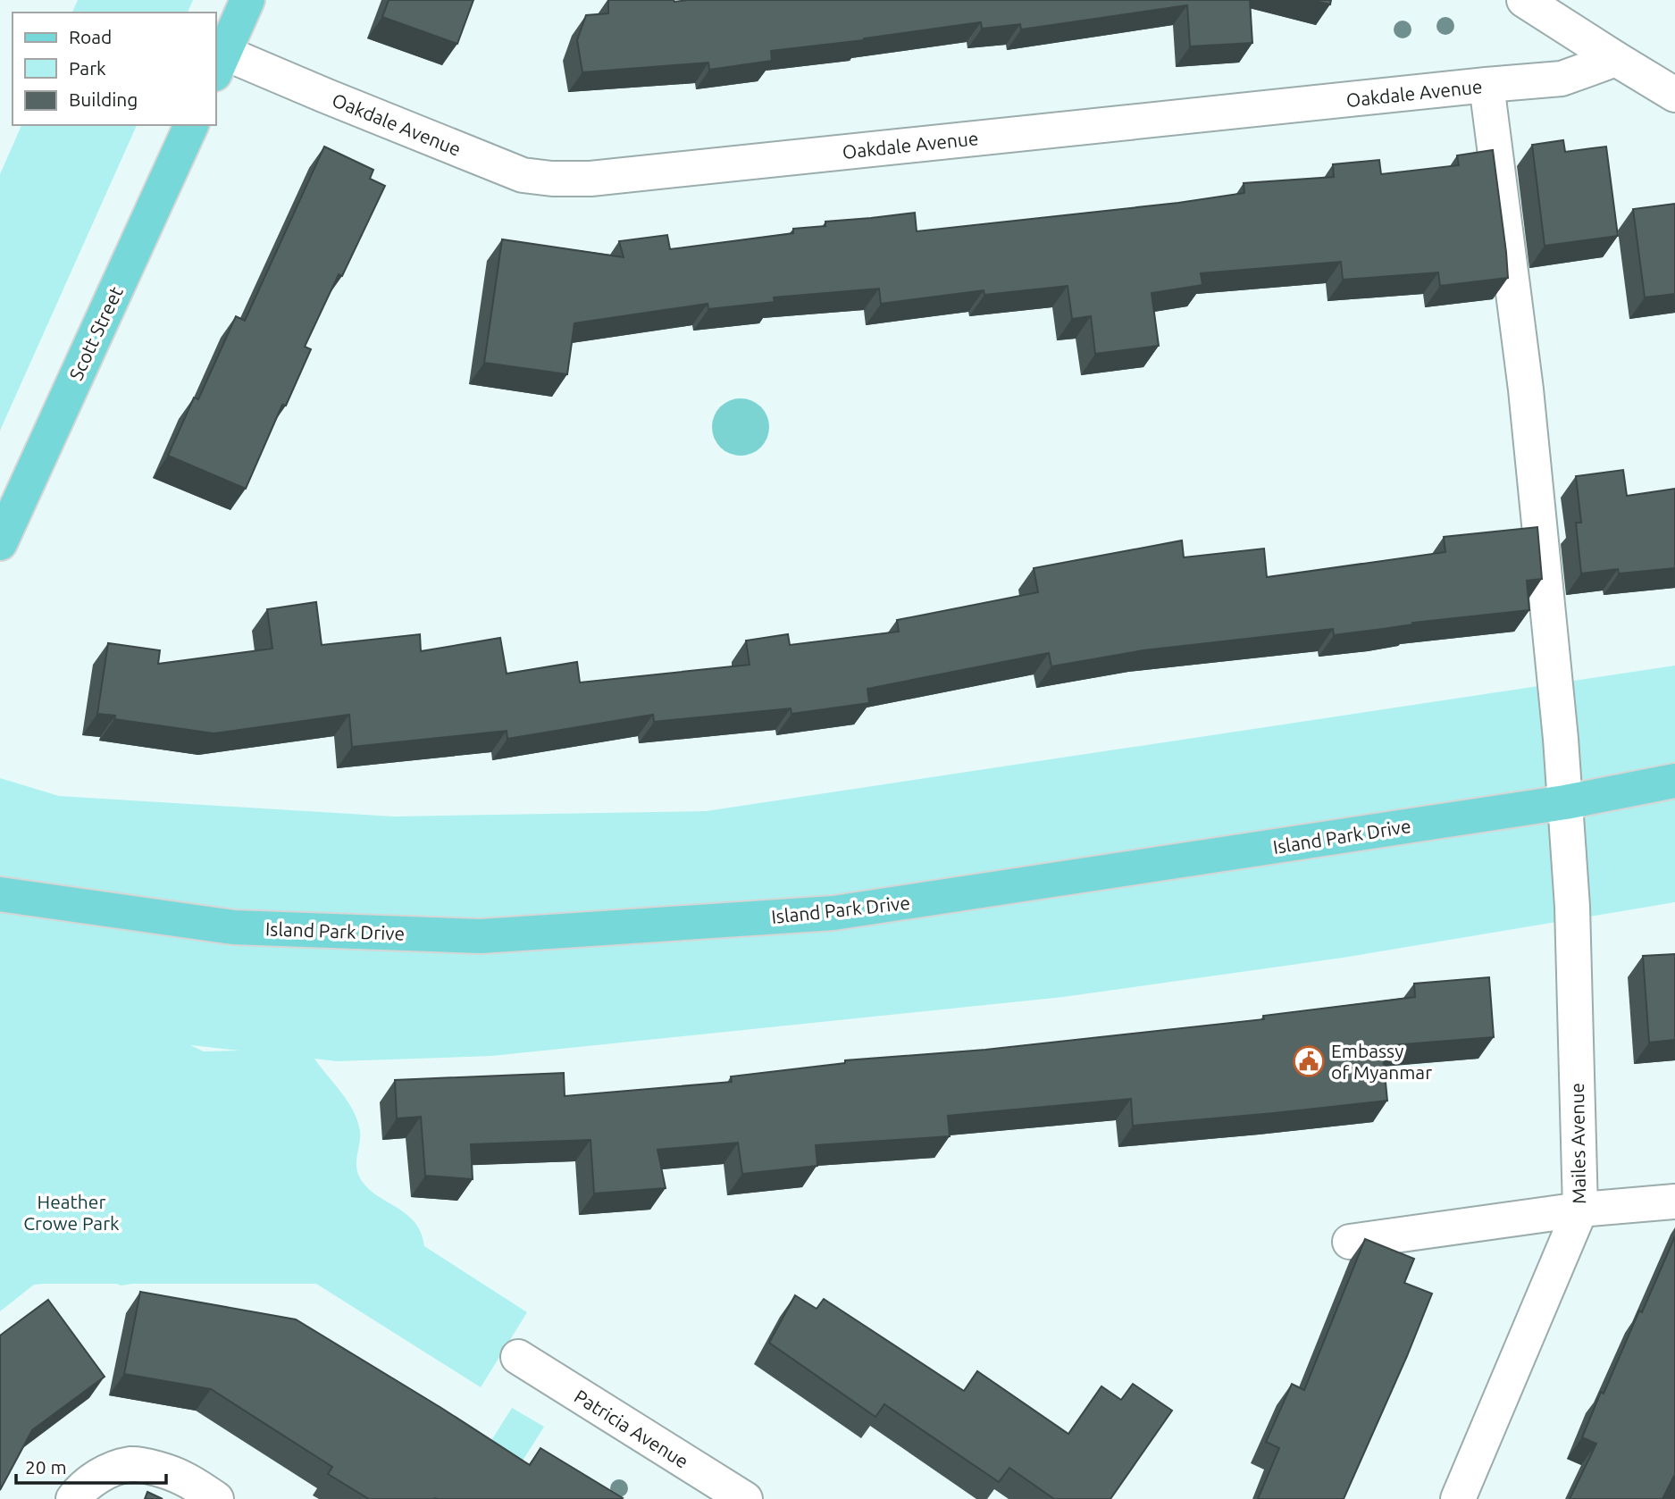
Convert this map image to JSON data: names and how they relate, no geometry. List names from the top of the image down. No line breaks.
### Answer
{"streets":{"main road":["Scott Street","Island Park Drive"],"street":["Oakdale Avenue","Mailes Avenue","Patricia Avenue"]},"crossings":[["Oakdale Avenue","Mailes Avenue"],["Island Park Drive","Mailes Avenue"]],"parks":["Heather Crowe Park"],"places":{"public building":["Embassy of Myanmar"]},"legend":["Road","Park","Building"],"scale_bar":"20 m"}
